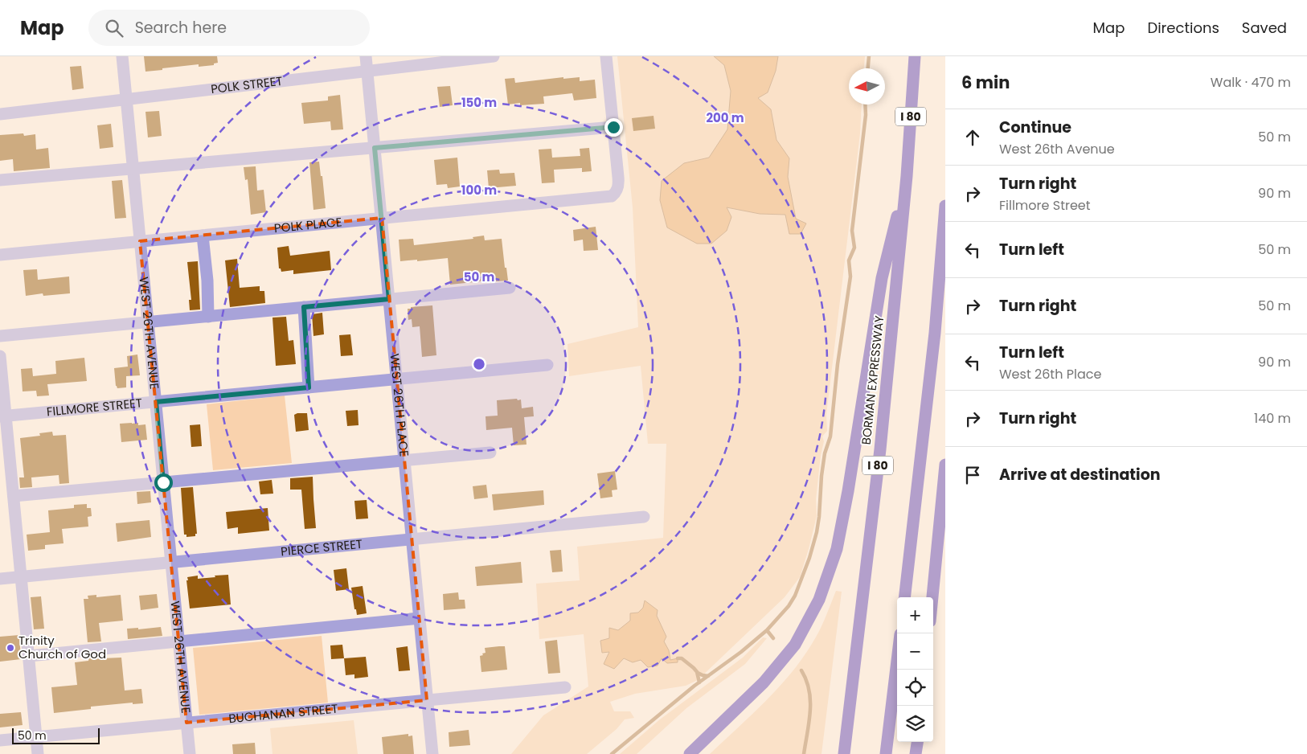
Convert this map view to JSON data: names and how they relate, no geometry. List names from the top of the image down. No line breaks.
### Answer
{"streets":{"highway":["I 80","BORMAN EXPRESSWAY"],"street":["POLK STREET","POLK PLACE","WEST 26TH AVENUE","WEST 26TH PLACE","FILLMORE STREET","PIERCE STREET","BUCHANAN STREET"]},"crossings":[["POLK STREET","WEST 26TH AVENUE"],["POLK STREET","WEST 26TH PLACE"],["POLK PLACE","WEST 26TH AVENUE"],["POLK PLACE","WEST 26TH PLACE"],["WEST 26TH AVENUE","FILLMORE STREET"],["WEST 26TH AVENUE","PIERCE STREET"],["WEST 26TH AVENUE","BUCHANAN STREET"],["WEST 26TH PLACE","FILLMORE STREET"],["WEST 26TH PLACE","PIERCE STREET"],["WEST 26TH PLACE","BUCHANAN STREET"]],"places":["Trinity Church of God"],"scale_bar":"50 m","north":"left","page":{"header":"Map","search":"Search here","nav":["Map","Directions","Saved"],"heading":["6 min","Walk · 470 m"],"list":[["Continue","West 26th Avenue","50 m"],["Turn right","Fillmore Street","90 m"],["Turn left","50 m"],["Turn right","50 m"],["Turn left","West 26th Place","90 m"],["Turn right","140 m"],"Arrive at destination"],"map_buttons":["+","−"],"scale":"50 m"},"rings":["150 m","200 m","100 m","50 m"]}
